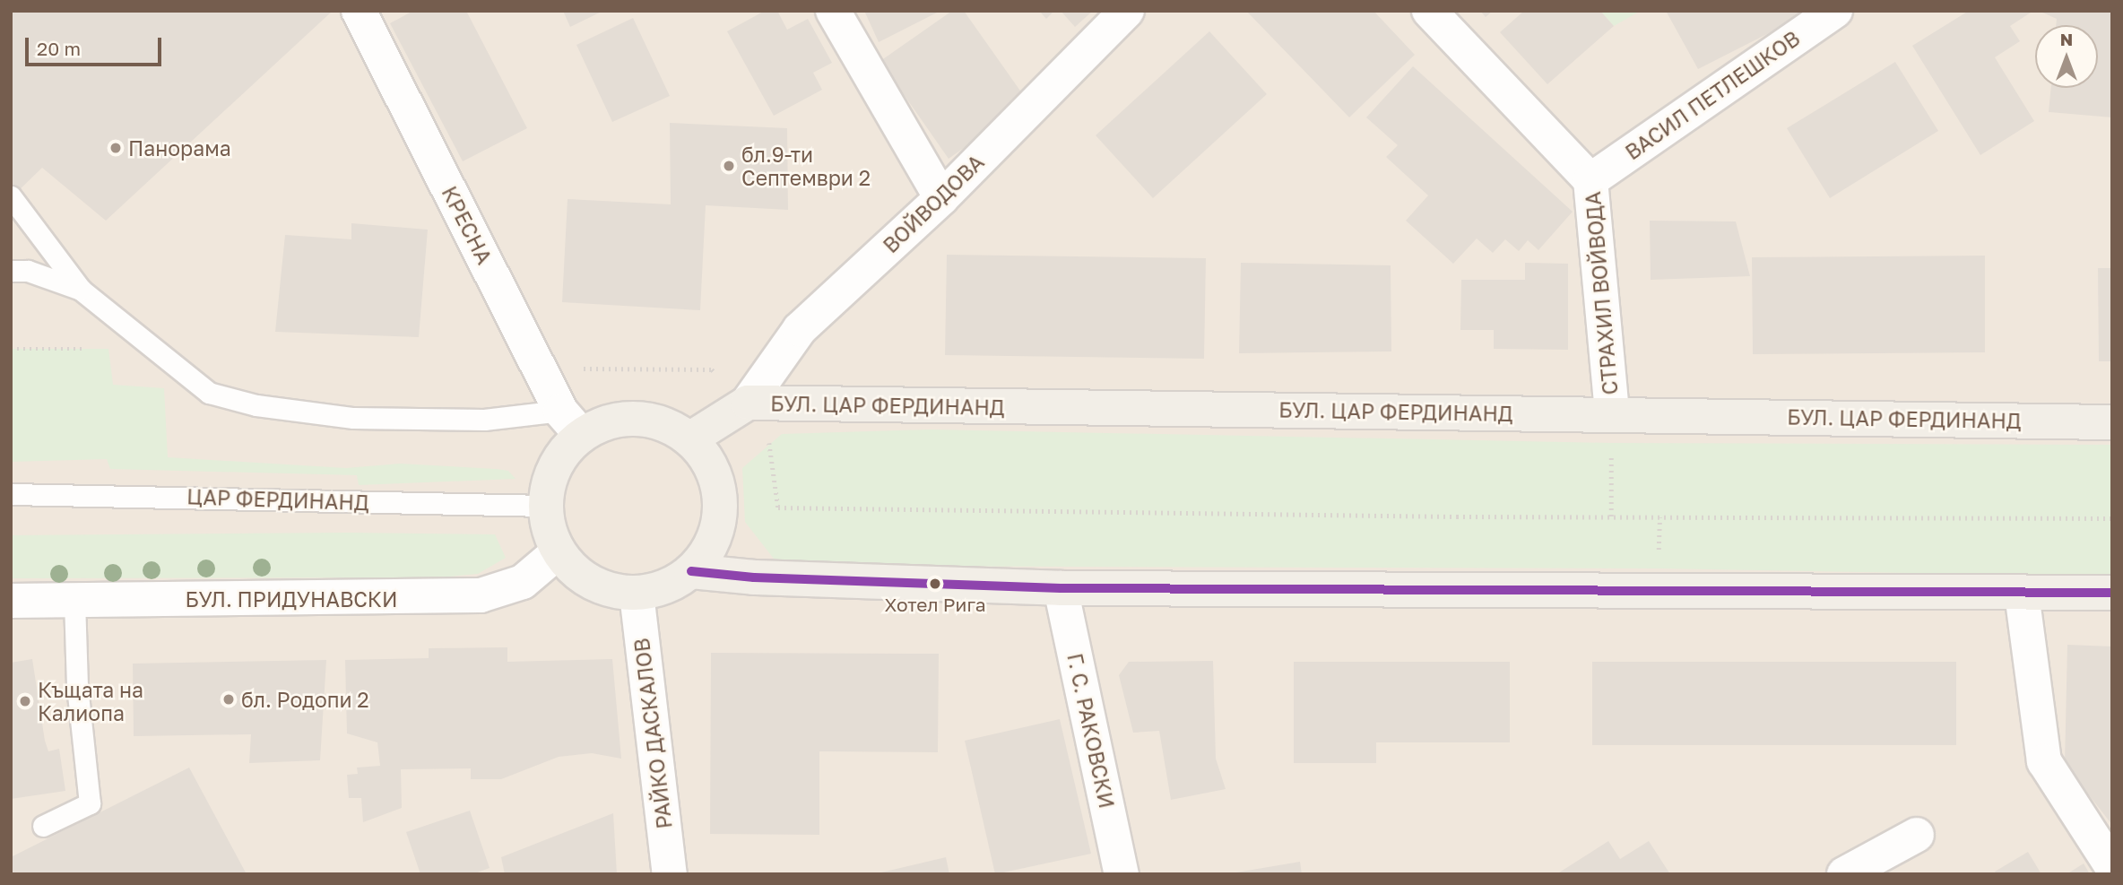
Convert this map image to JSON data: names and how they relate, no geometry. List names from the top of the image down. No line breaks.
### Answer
{"streets":{"main road":["БУЛ. ЦАР ФЕРДИНАНД"],"street":["ВАСИЛ ПЕТЛЕШКОВ","ВОЙВОДОВА","КРЕСНА","СТРАХИЛ ВОЙВОДА","БУЛ. ПРИДУНАВСКИ","Г. С. РАКОВСКИ","РАЙКО ДАСКАЛОВ"],"lane":["ЦАР ФЕРДИНАНД"]},"crossings":[["ВАСИЛ ПЕТЛЕШКОВ","СТРАХИЛ ВОЙВОДА"],["ВОЙВОДОВА","БУЛ. ЦАР ФЕРДИНАНД"],["КРЕСНА","БУЛ. ЦАР ФЕРДИНАНД"],["КРЕСНА","ЦАР ФЕРДИНАНД"],["КРЕСНА","БУЛ. ПРИДУНАВСКИ"],["КРЕСНА","РАЙКО ДАСКАЛОВ"],["СТРАХИЛ ВОЙВОДА","БУЛ. ЦАР ФЕРДИНАНД"],["БУЛ. ЦАР ФЕРДИНАНД","ЦАР ФЕРДИНАНД"],["БУЛ. ЦАР ФЕРДИНАНД","БУЛ. ПРИДУНАВСКИ"],["БУЛ. ЦАР ФЕРДИНАНД","РАЙКО ДАСКАЛОВ"],["ЦАР ФЕРДИНАНД","БУЛ. ПРИДУНАВСКИ"],["ЦАР ФЕРДИНАНД","РАЙКО ДАСКАЛОВ"],["БУЛ. ПРИДУНАВСКИ","РАЙКО ДАСКАЛОВ"]],"places":["Панорама","бл.9-ти Септември 2","Хотел Рига","бл. Родопи 2","Къщата на Калиопа"],"scale_bar":"20 m","north":"top"}
